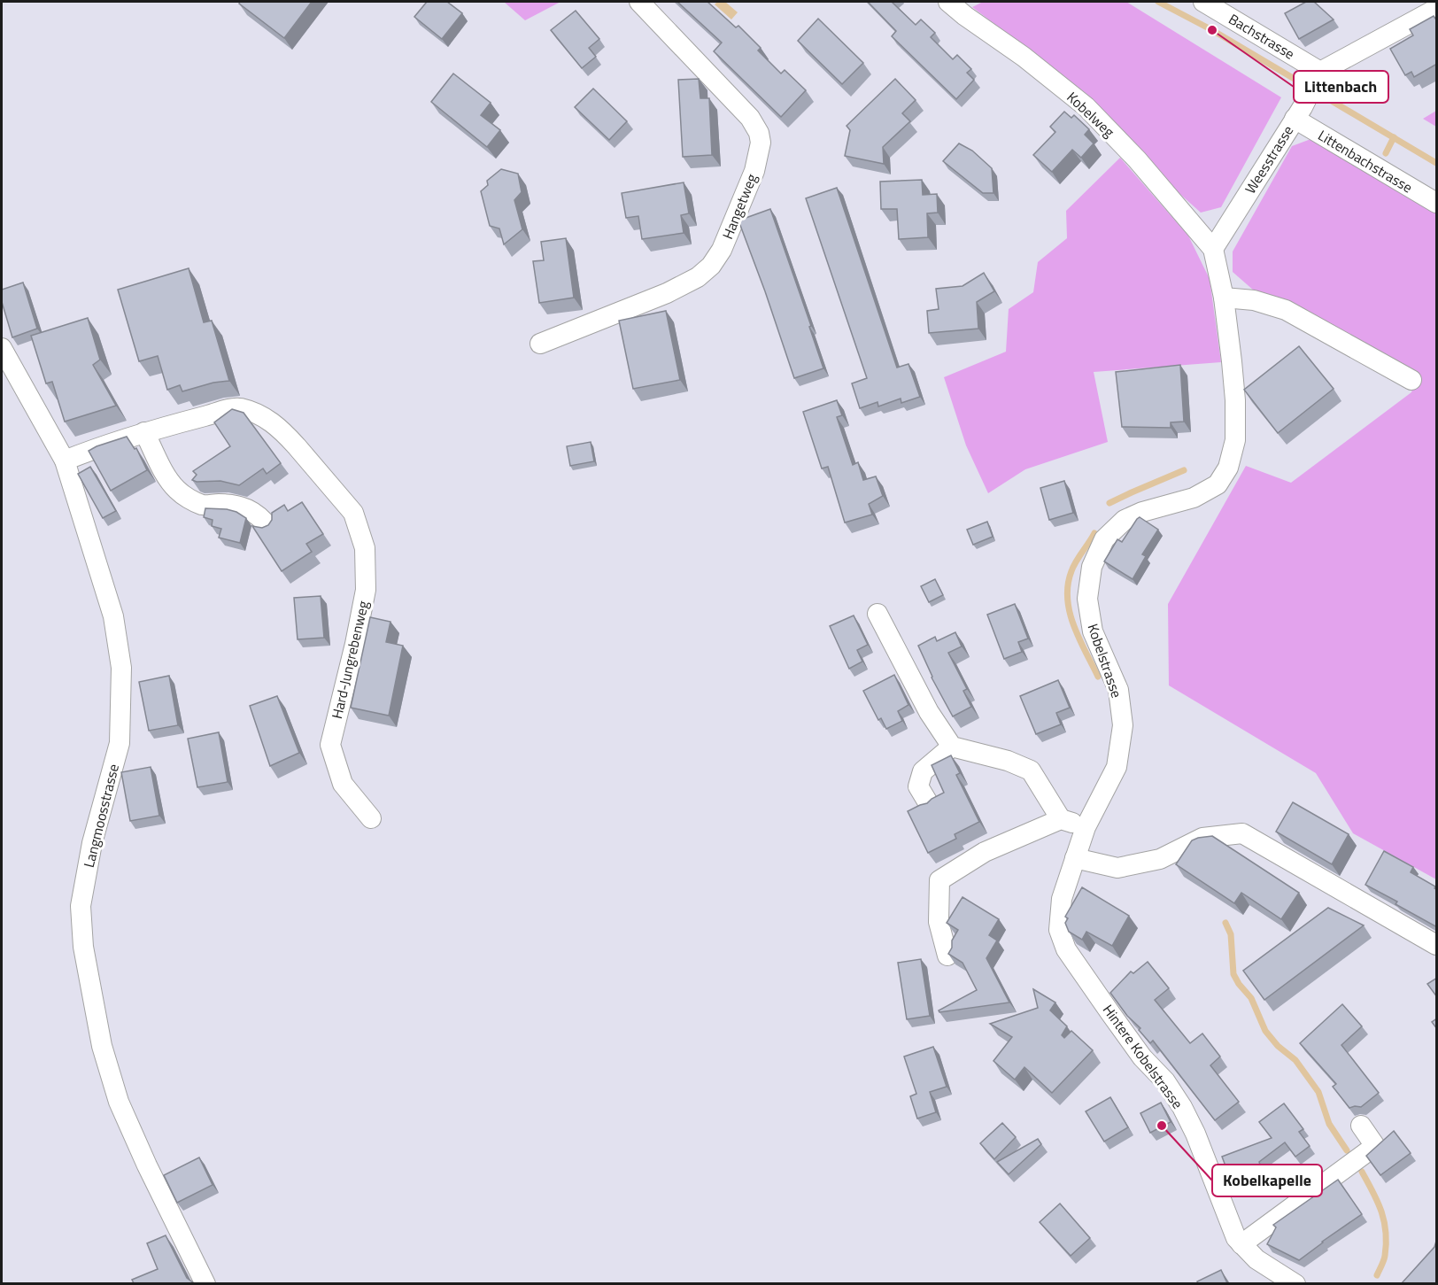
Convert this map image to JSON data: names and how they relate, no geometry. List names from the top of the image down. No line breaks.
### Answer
{"streets":{"street":["Bachstrasse","Kobelweg","Weesstrasse","Littenbachstrasse","Hangetweg","Hard-Jungrebenweg","Kobelstrasse","Langmoosstrasse","Hintere Kobelstrasse"]},"crossings":[["Bachstrasse","Weesstrasse"],["Kobelweg","Weesstrasse"],["Kobelweg","Kobelstrasse"],["Weesstrasse","Littenbachstrasse"],["Weesstrasse","Kobelstrasse"],["Hard-Jungrebenweg","Langmoosstrasse"],["Kobelstrasse","Hintere Kobelstrasse"]],"places":["Littenbach","Kobelkapelle"]}
